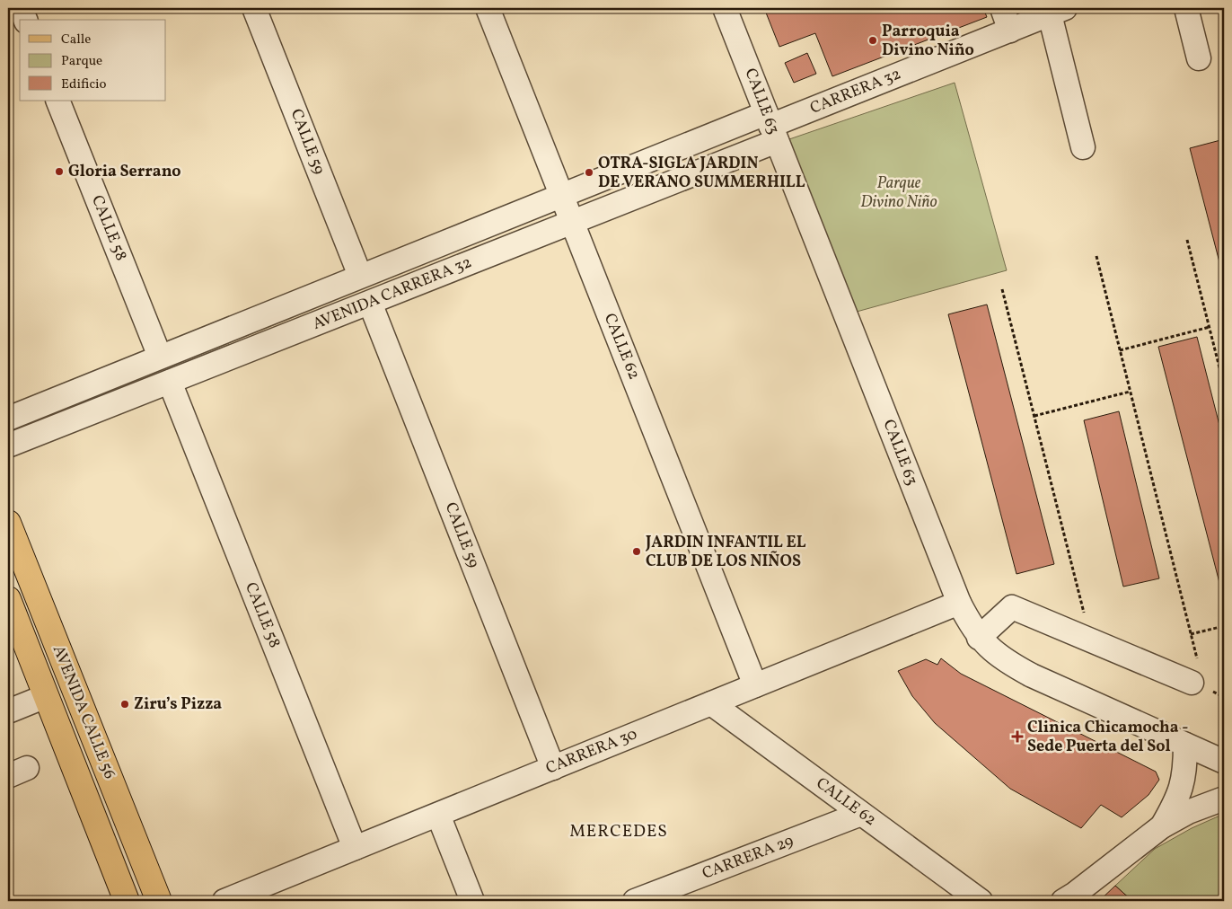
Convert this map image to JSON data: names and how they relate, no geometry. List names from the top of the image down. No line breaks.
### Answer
{"streets":{"main road":["AVENIDA CALLE 56"],"street":["CARRERA 32","CALLE 63","CALLE 59","CALLE 58","AVENIDA CARRERA 32","CALLE 62","CARRERA 30","CARRERA 29"]},"crossings":[["CARRERA 32","CALLE 63"],["CARRERA 32","AVENIDA CARRERA 32"],["CALLE 63","AVENIDA CARRERA 32"],["CALLE 63","CARRERA 30"],["CALLE 59","AVENIDA CARRERA 32"],["CALLE 59","CARRERA 30"],["CALLE 58","AVENIDA CARRERA 32"],["CALLE 58","CARRERA 30"],["AVENIDA CARRERA 32","CALLE 62"],["CALLE 62","CARRERA 30"],["CALLE 62","CARRERA 29"]],"districts":["MERCEDES"],"parks":["Parque Divino Niño"],"places":{"other":["Parroquia Divino Niño","Gloria Serrano","OTRA-SIGLA JARDIN DE VERANO SUMMERHILL","JARDIN INFANTIL EL CLUB DE LOS NIÑOS","Ziru’s Pizza"],"health":["Clinica Chicamocha - Sede Puerta del Sol"]},"legend":["Calle","Parque","Edificio"]}
